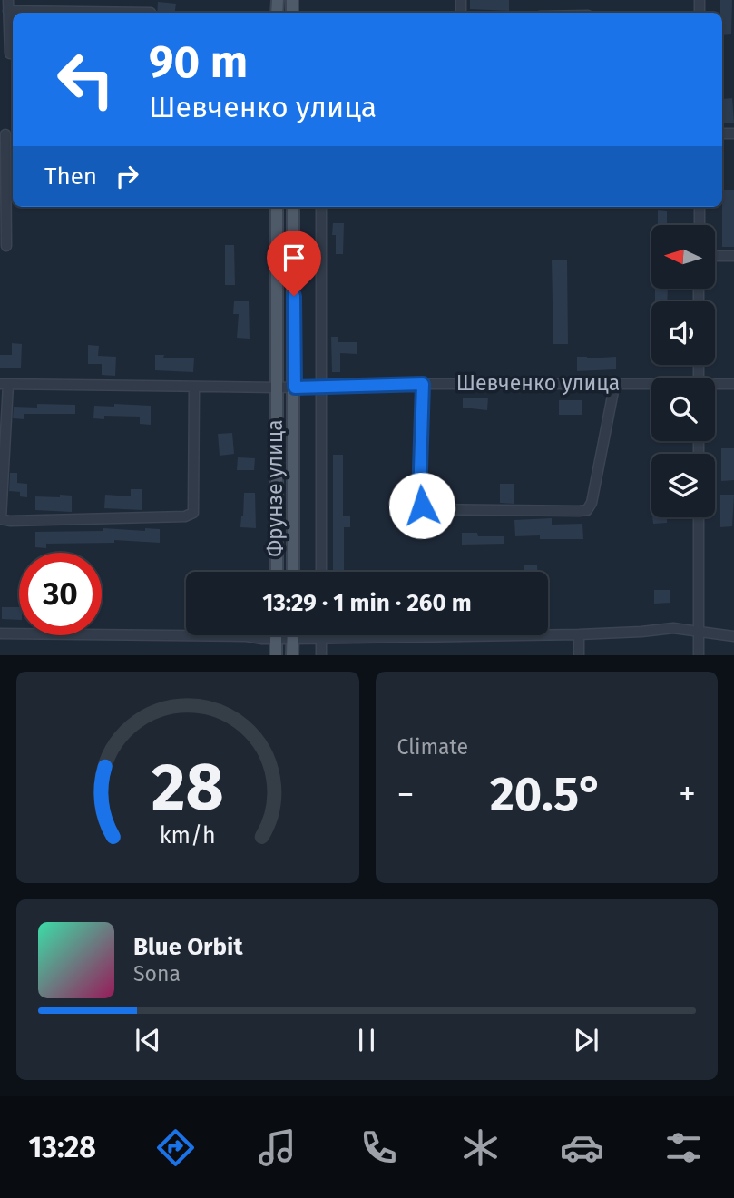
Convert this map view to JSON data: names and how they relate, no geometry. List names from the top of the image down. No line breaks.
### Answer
{"streets":{"main road":["Фрунзе улица"],"street":["Шевченко улица"]},"crossings":[["Шевченко улица","Фрунзе улица"]],"north":"left","page":{"turn":["90 m","Шевченко улица"],"then":"Then","limit":"30","trip":"13:29 · 1 min · 260 m","tile":"Climate","heat":["−","20.5°","+"],"song":["Blue Orbit","Sona"],"tabs":"13:28","gauge":["28","km/h"]}}
